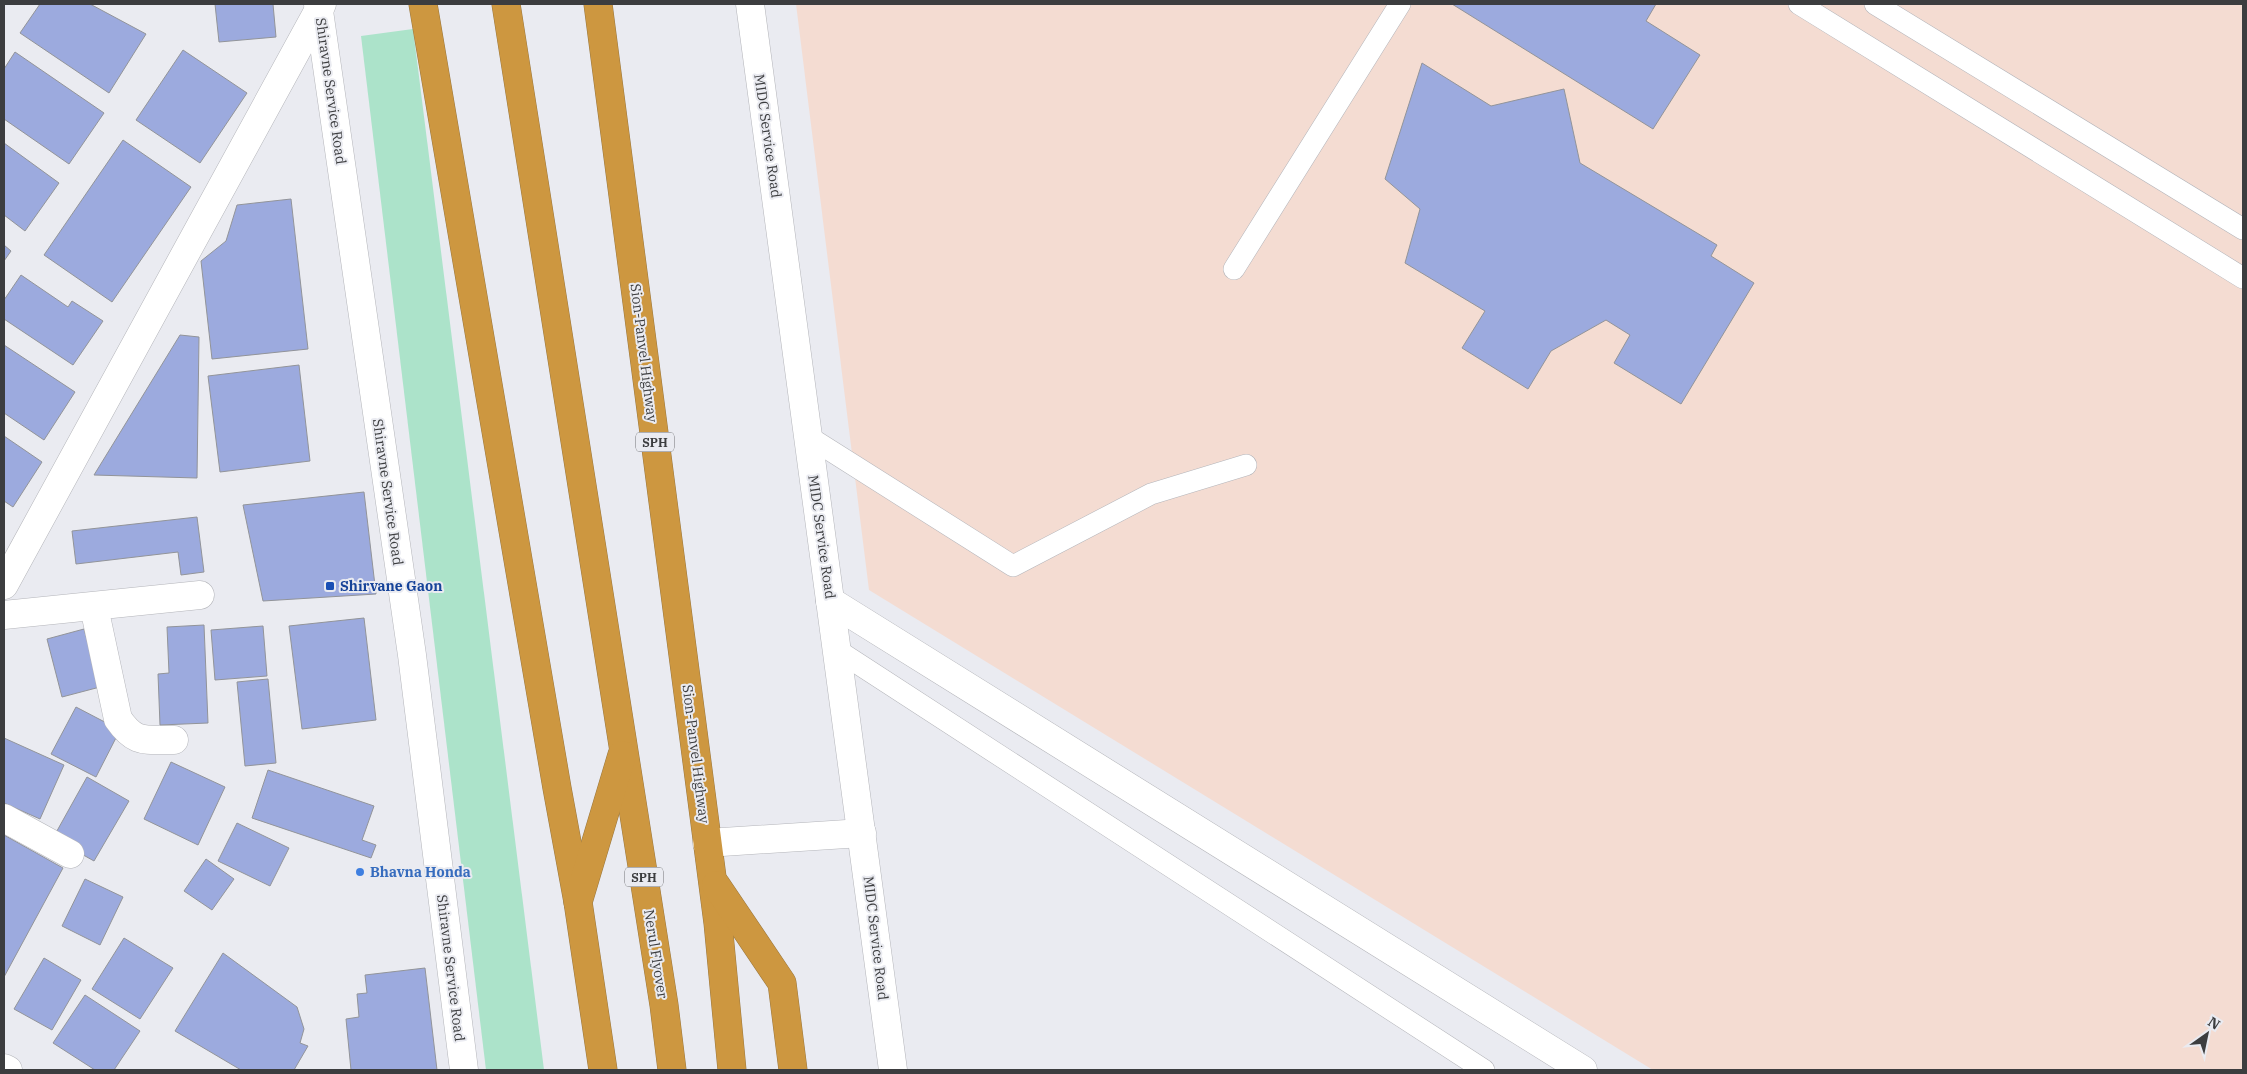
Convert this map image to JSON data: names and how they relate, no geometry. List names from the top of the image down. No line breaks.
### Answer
{"streets":{"highway":["Sion-Panvel Highway","SPH","Nerul Flyover"],"street":["Shiravne Service Road","MIDC Service Road"]},"crossings":[["Sion-Panvel Highway","SPH"],["SPH","Nerul Flyover"]],"places":{"transit":["Shirvane Gaon"],"other":["Bhavna Honda"]},"north":"top right"}
